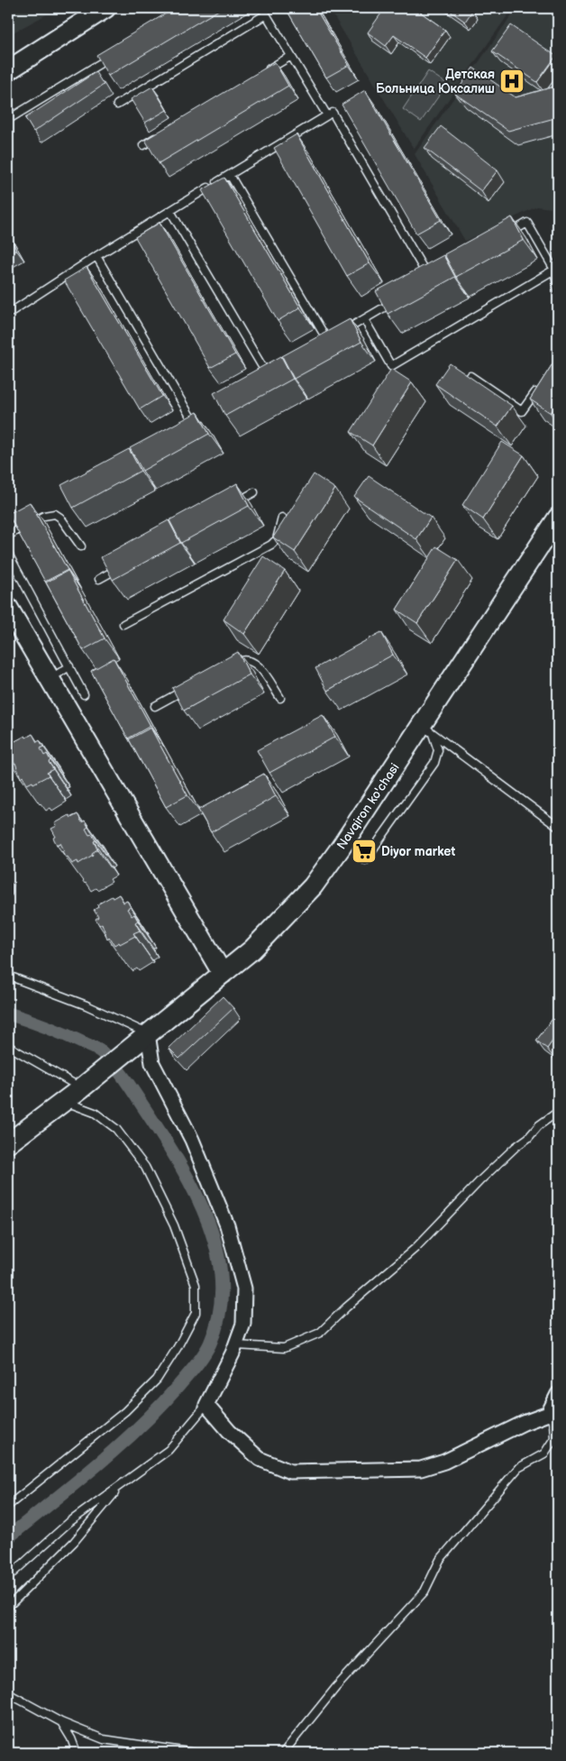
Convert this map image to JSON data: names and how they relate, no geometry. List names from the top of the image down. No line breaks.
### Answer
{"streets":{"main road":["Navqiron ko'chasi"]},"places":{"hospital":["Детская Больница Юксалиш"],"supermarket":["Diyor market"]}}
